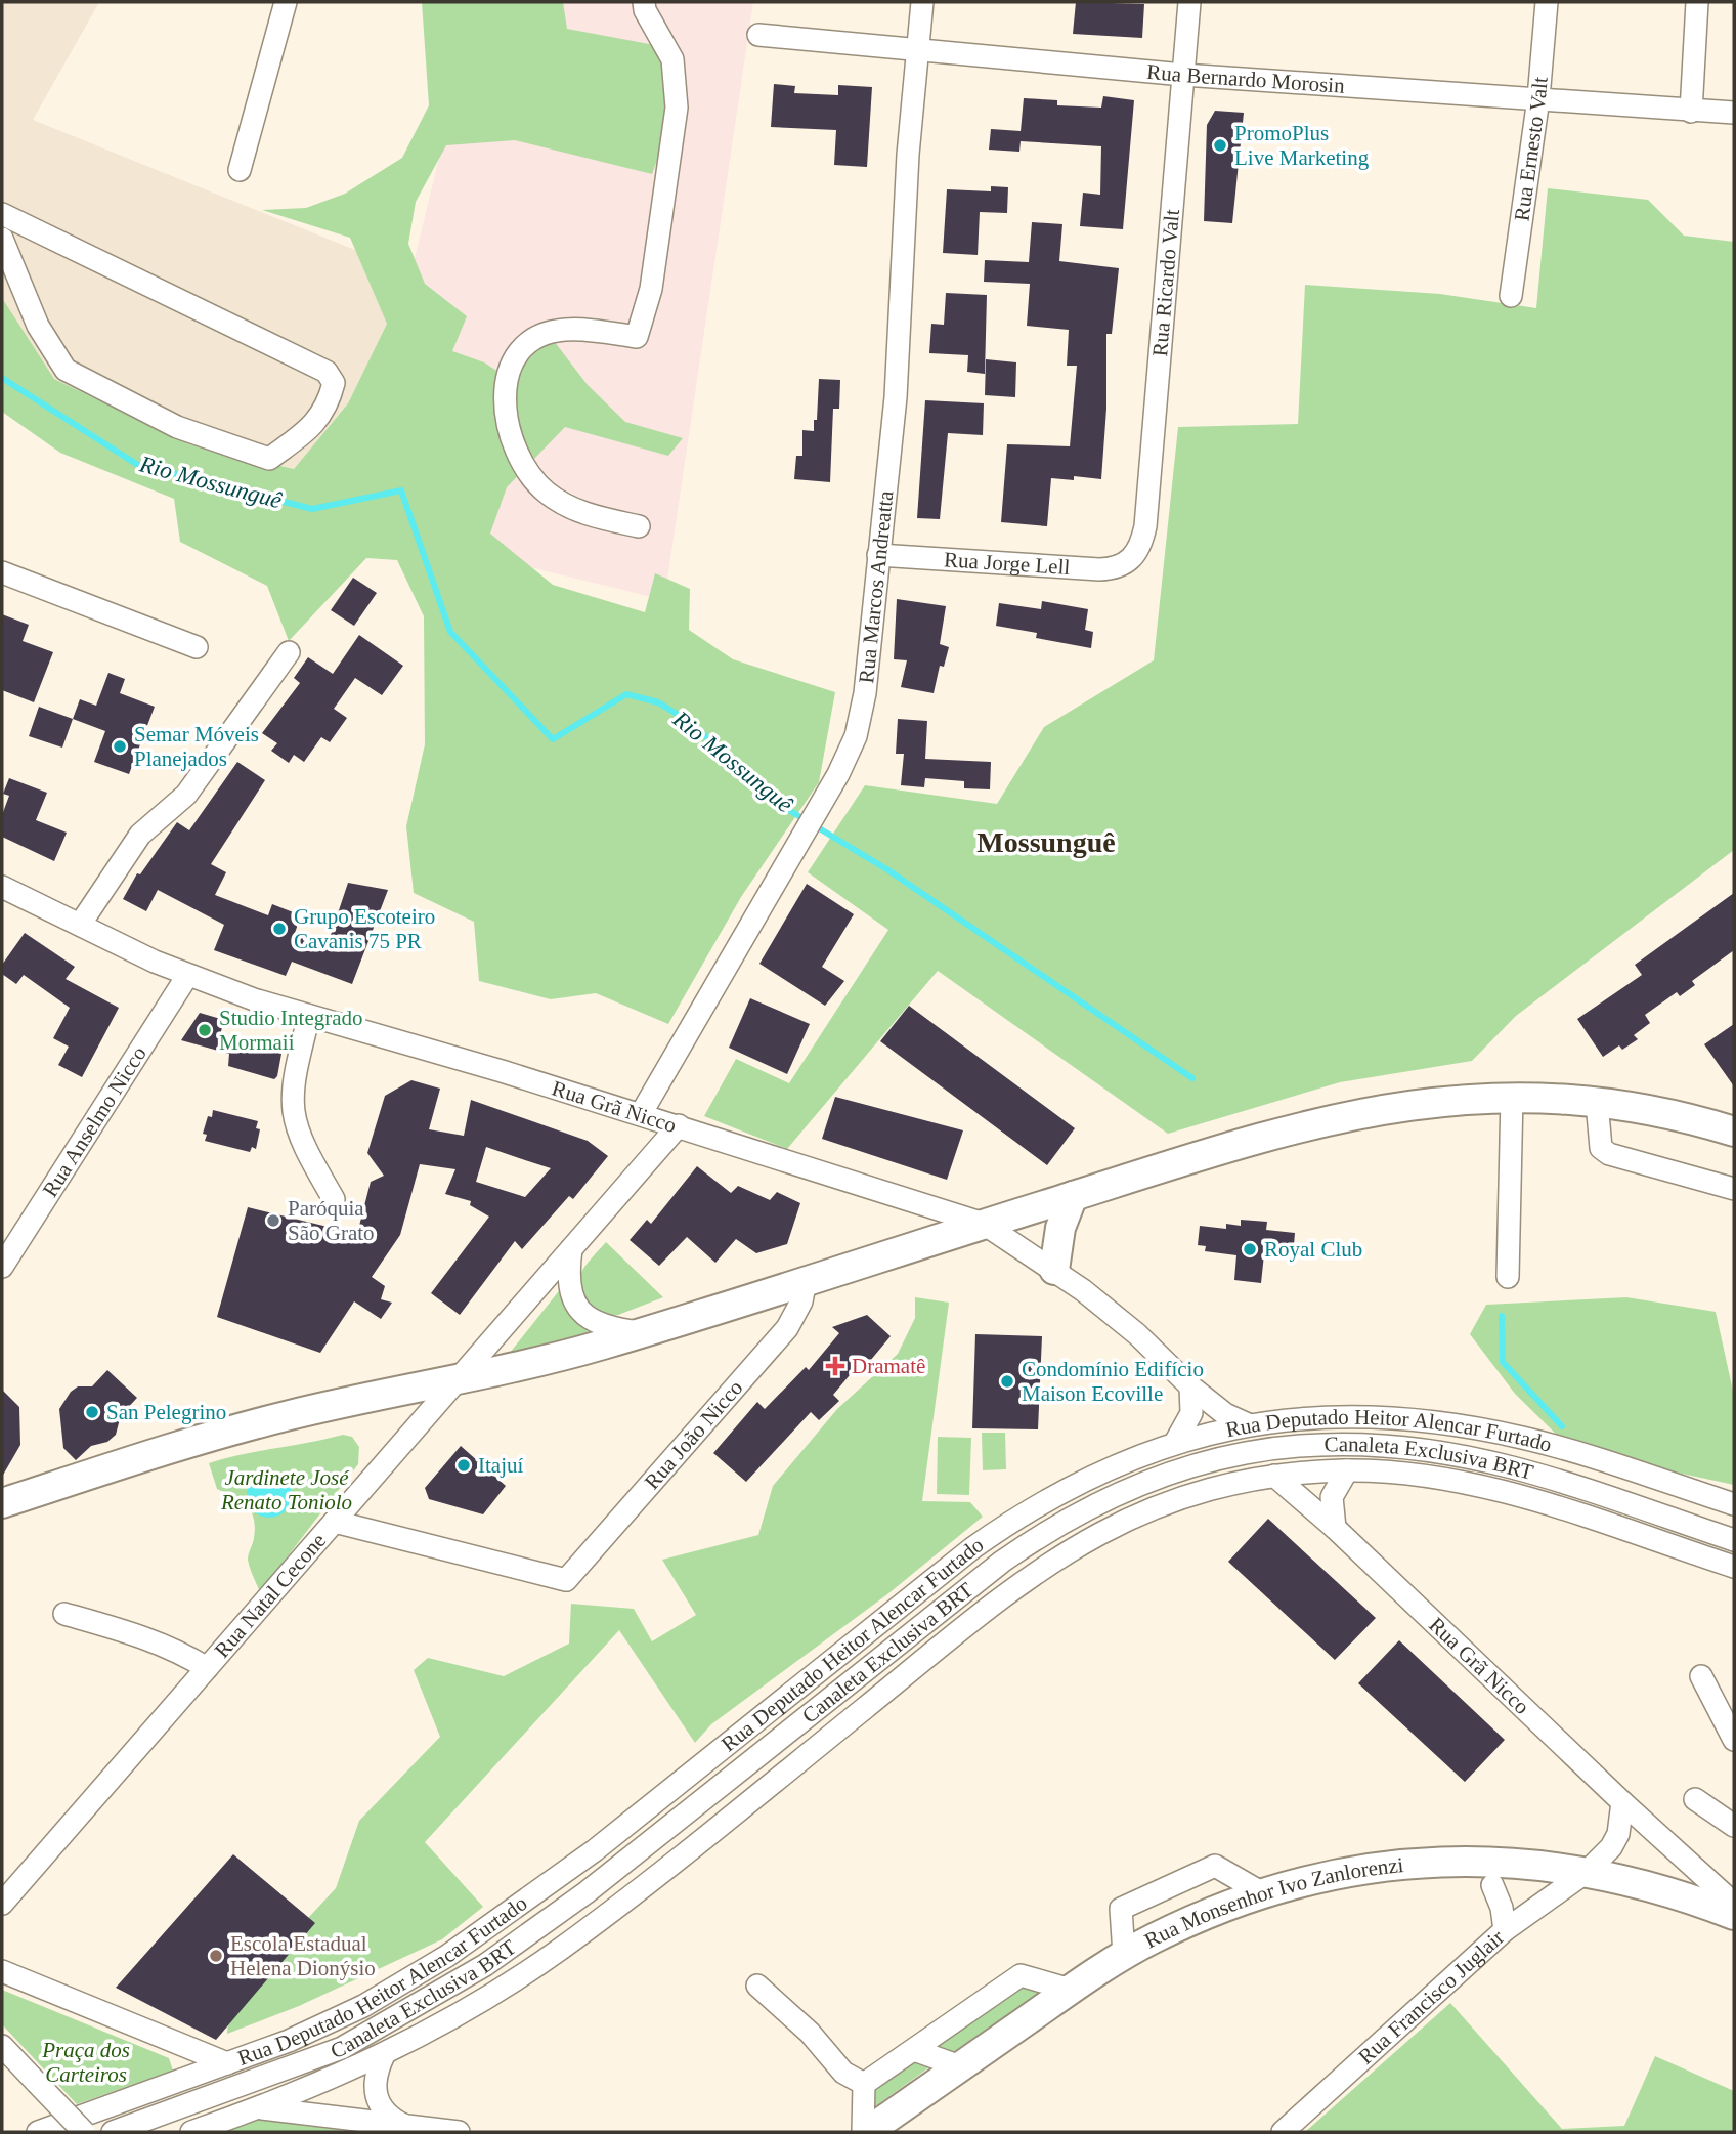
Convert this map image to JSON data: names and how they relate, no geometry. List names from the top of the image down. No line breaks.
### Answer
{"streets":{"main road":["Rua Monsenhor Ivo Zanlorenzi"],"street":["Rua Bernardo Morosin","Rua Ernesto Valt","Rua Ricardo Valt","Rua Jorge Lell","Rua Marcos Andreatta","Rua Grã Nicco","Rua Anselmo Nicco","Rua João Nicco","Rua Deputado Heitor Alencar Furtado","Canaleta Exclusiva BRT","Rua Natal Cecone","Rua Francisco Juglair"]},"crossings":[["Rua Bernardo Morosin","Rua Ernesto Valt"],["Rua Bernardo Morosin","Rua Ricardo Valt"],["Rua Bernardo Morosin","Rua Marcos Andreatta"],["Rua Ricardo Valt","Rua Jorge Lell"],["Rua Jorge Lell","Rua Marcos Andreatta"],["Rua Marcos Andreatta","Rua Grã Nicco"],["Rua Grã Nicco","Rua Anselmo Nicco"],["Rua Grã Nicco","Rua Deputado Heitor Alencar Furtado"],["Rua Grã Nicco","Rua Natal Cecone"],["Rua João Nicco","Rua Natal Cecone"],["Rua Monsenhor Ivo Zanlorenzi","Rua Francisco Juglair"]],"districts":["Mossunguê"],"water":["Rio Mossunguê"],"parks":["Jardinete José Renato Toniolo","Praça dos Carteiros"],"places":{"other":["PromoPlus Live Marketing","Semar Móveis Planejados","Grupo Escoteiro Cavanis 75 PR","Studio Integrado Mormaii","Paróquia São Grato","Royal Club","Condomínio Edifício Maison Ecoville","San Pelegrino","Itajuí","Escola Estadual Helena Dionýsio"],"health":["Dramatê"]}}
